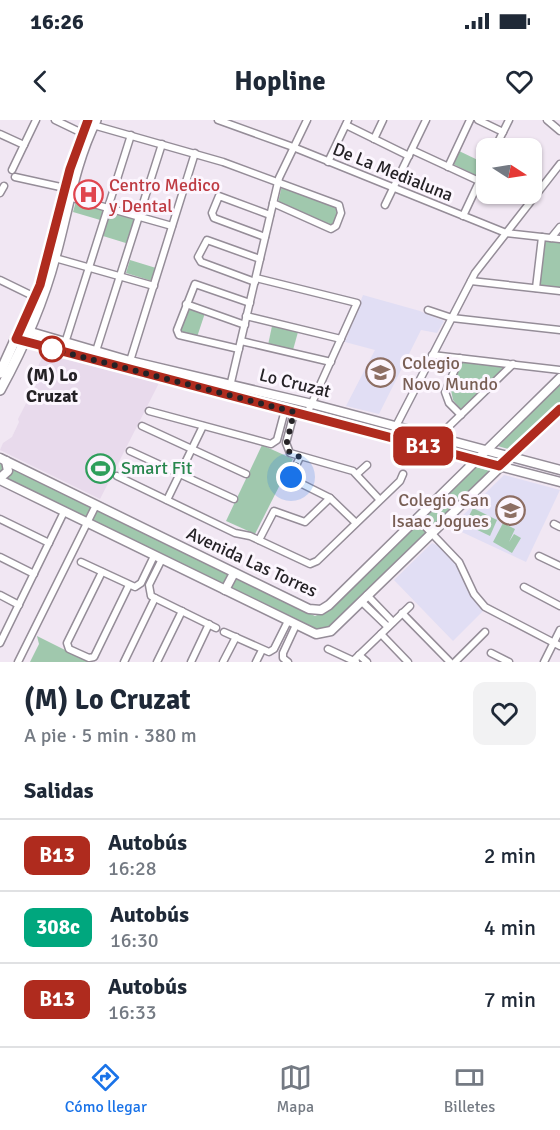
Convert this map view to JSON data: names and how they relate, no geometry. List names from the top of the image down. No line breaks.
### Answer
{"streets":{"street":["De La Medialuna","Lo Cruzat","Avenida Las Torres"]},"crossings":[["Lo Cruzat","Avenida Las Torres"]],"places":{"hospital":["Centro Medico y Dental"],"other":["(M) Lo Cruzat"],"school or university":["Colegio Novo Mundo","Colegio San Isaac Jogues"],"sports":["Smart Fit"]},"lines":["bus line B13"],"north":"right","page":{"status":"16:26","header":"Hopline","on_map":"B13","heading":[["(M) Lo Cruzat","A pie · 5 min · 380 m"],"Salidas"],"list":[{"mark":"B13","name":"Autobús","note":"16:28","value":"2 min"},{"mark":"308c","name":"Autobús","note":"16:30","value":"4 min"},{"mark":"B13","name":"Autobús","note":"16:33","value":"7 min"}],"tabs":["Cómo llegar","Mapa","Billetes"]}}
